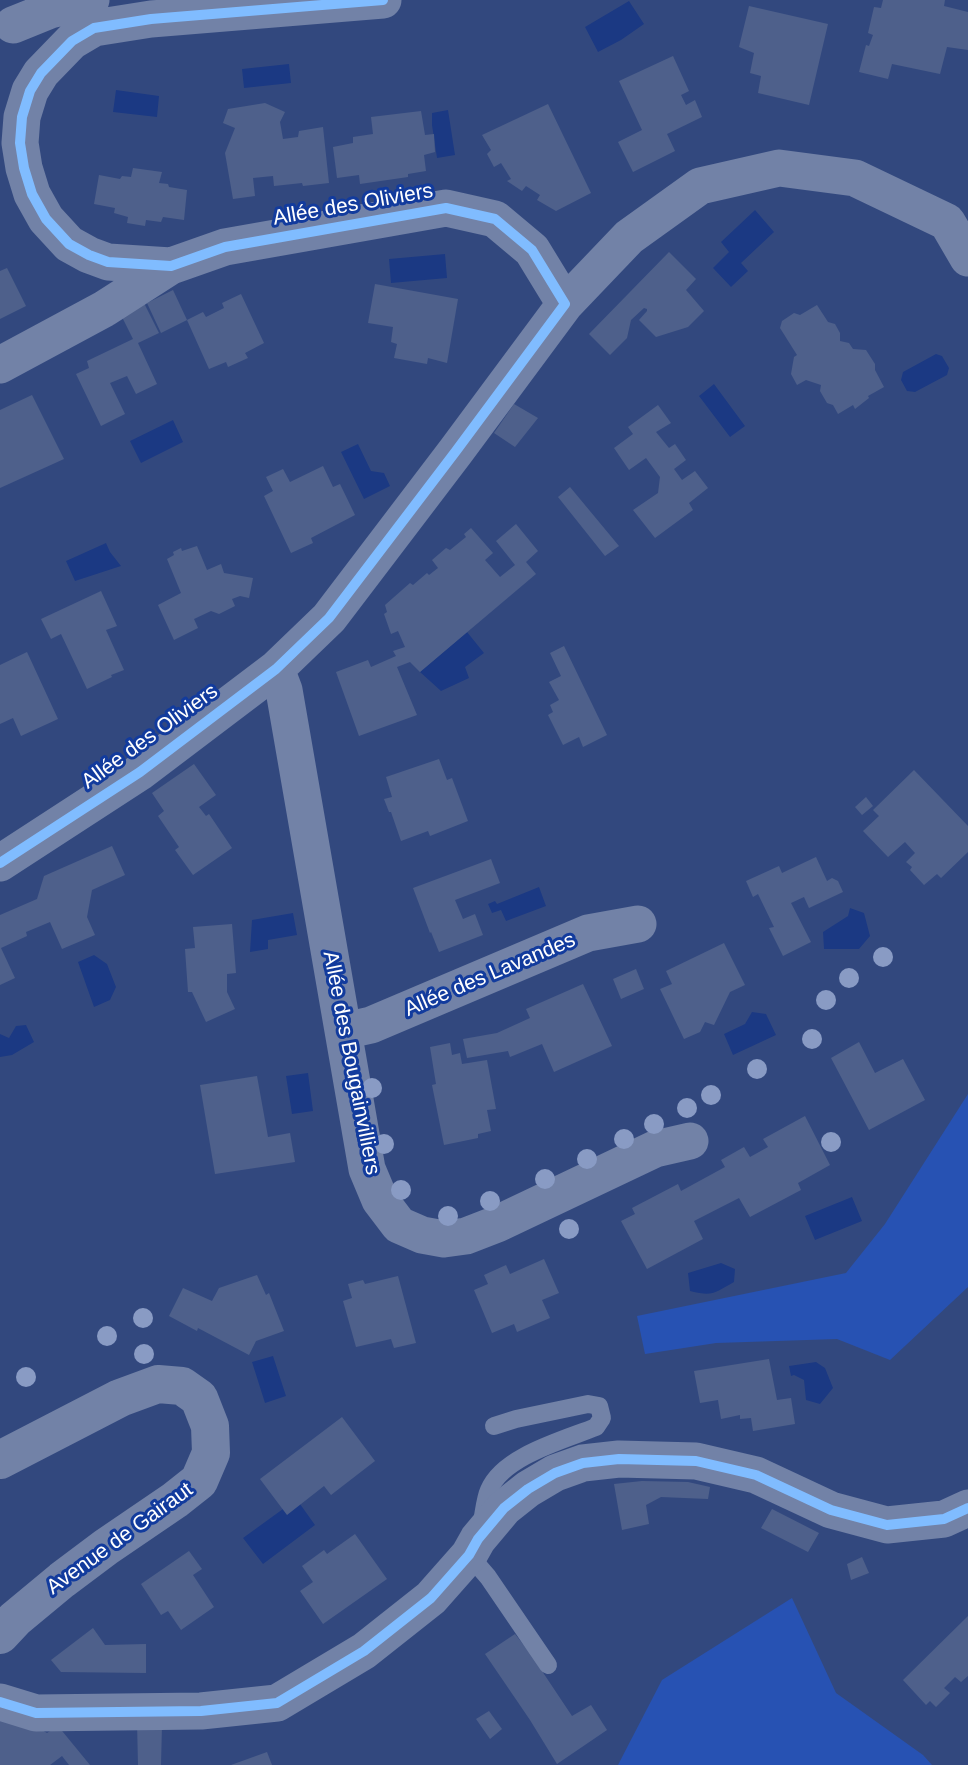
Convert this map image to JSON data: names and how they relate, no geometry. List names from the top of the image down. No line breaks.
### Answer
{"streets":{"street":["Allée des Oliviers","Allée des Lavandes","Allée des Bougainvilliers","Avenue de Gairaut"]},"crossings":[["Allée des Oliviers","Allée des Bougainvilliers"],["Allée des Lavandes","Allée des Bougainvilliers"]]}
